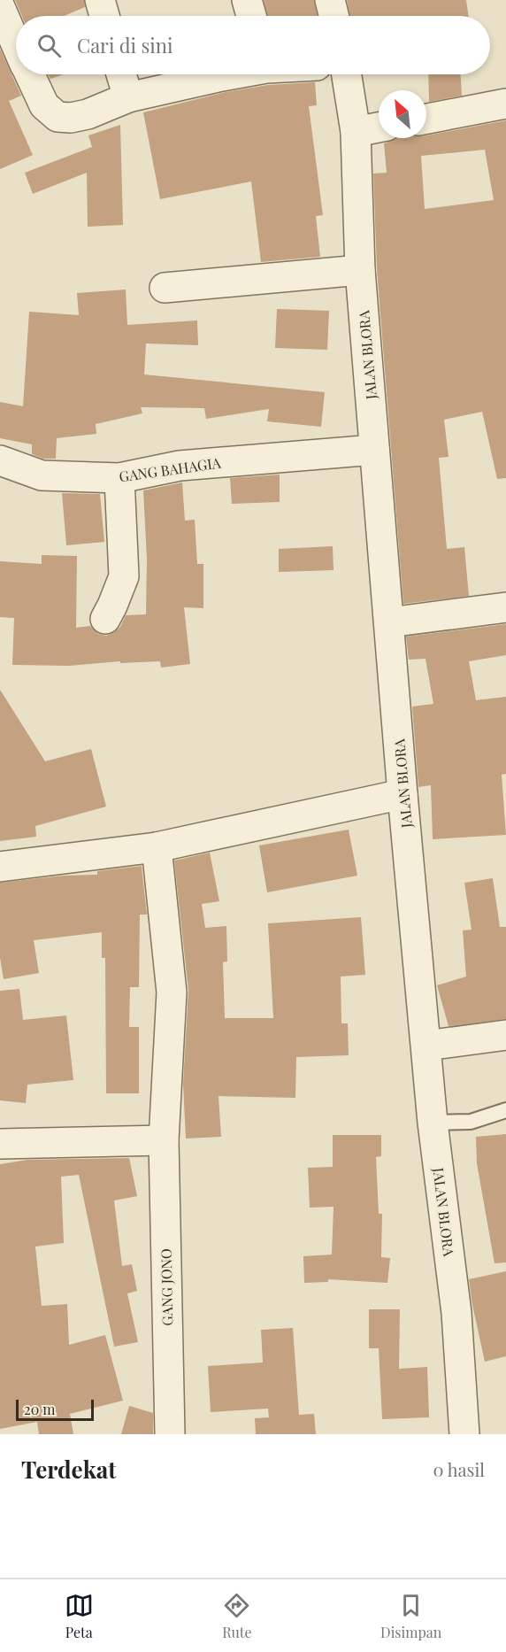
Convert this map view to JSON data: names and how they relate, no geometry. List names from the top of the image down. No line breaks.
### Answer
{"streets":{"street":["JALAN BLORA","GANG BAHAGIA","GANG JONO"]},"crossings":[["JALAN BLORA","GANG BAHAGIA"]],"scale_bar":"20 m","north":"top left","page":{"search":"Cari di sini","scale":"20 m","heading":["Terdekat","0 hasil"],"nav":["Peta","Rute","Disimpan"]}}
